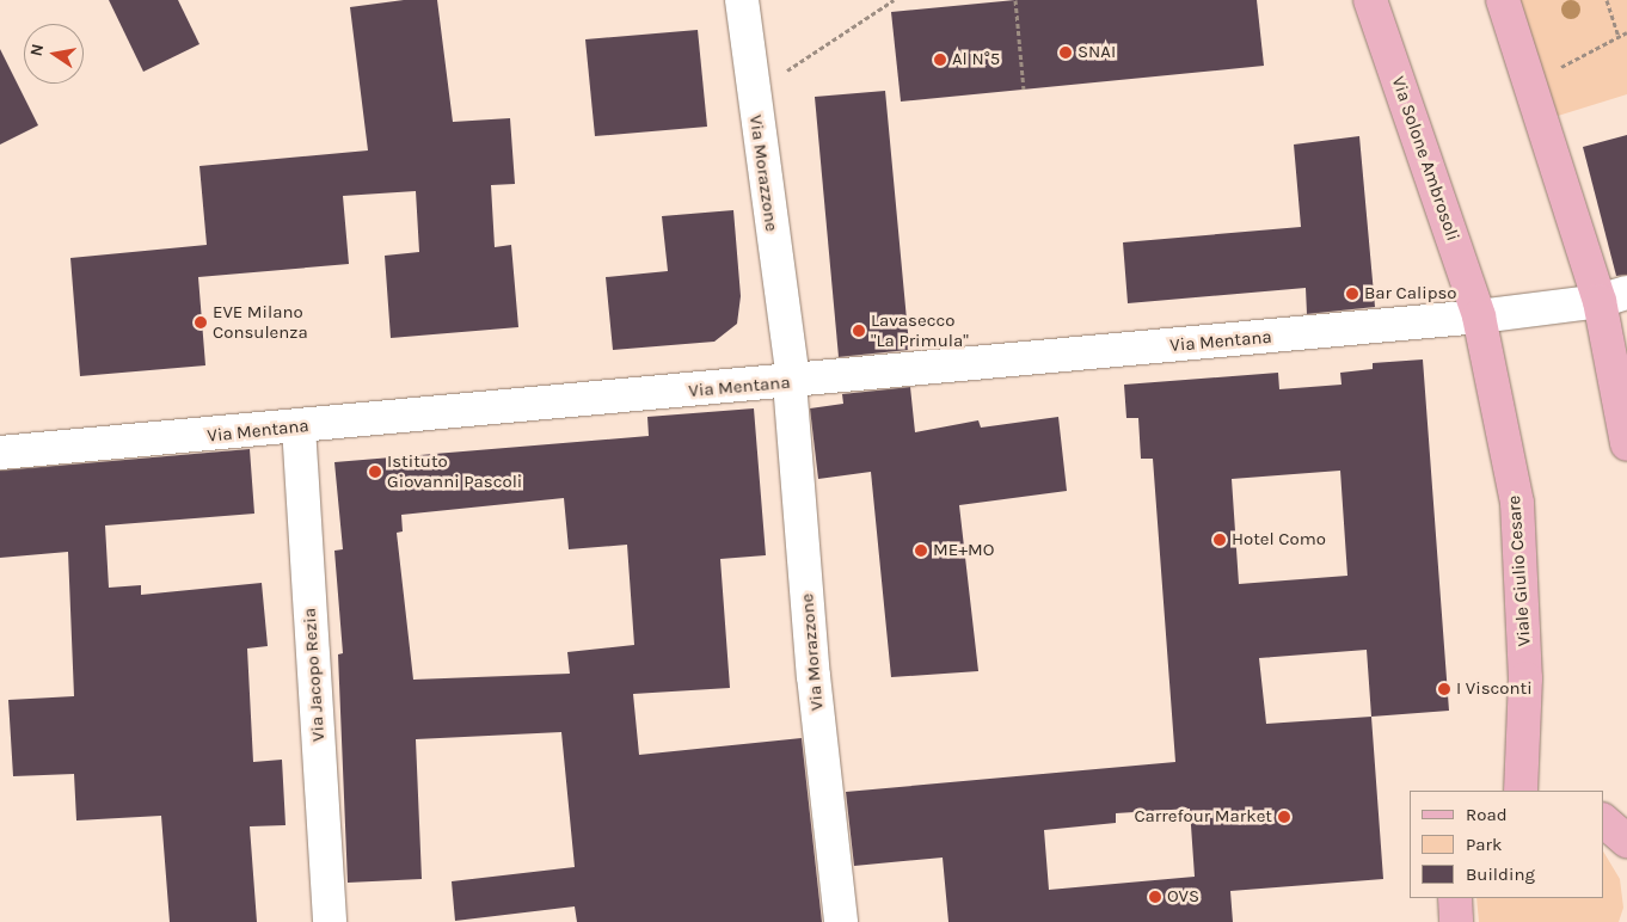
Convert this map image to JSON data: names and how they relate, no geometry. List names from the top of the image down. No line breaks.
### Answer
{"streets":{"main road":["Via Solone Ambrosoli","Viale Giulio Cesare"],"street":["Via Morazzone","Via Mentana","Via Jacopo Rezia"]},"crossings":[["Via Solone Ambrosoli","Via Mentana"],["Via Solone Ambrosoli","Viale Giulio Cesare"],["Via Morazzone","Via Mentana"],["Via Mentana","Viale Giulio Cesare"],["Via Mentana","Via Jacopo Rezia"]],"places":["SNAI","Al N°5","Bar Calipso","EVE Milano Consulenza","Lavasecco \"La Primula\"","Istituto Giovanni Pascoli","Hotel Como","ME+MO","I Visconti","Carrefour Market","OVS"],"legend":["Road","Park","Building"],"north":"left"}
